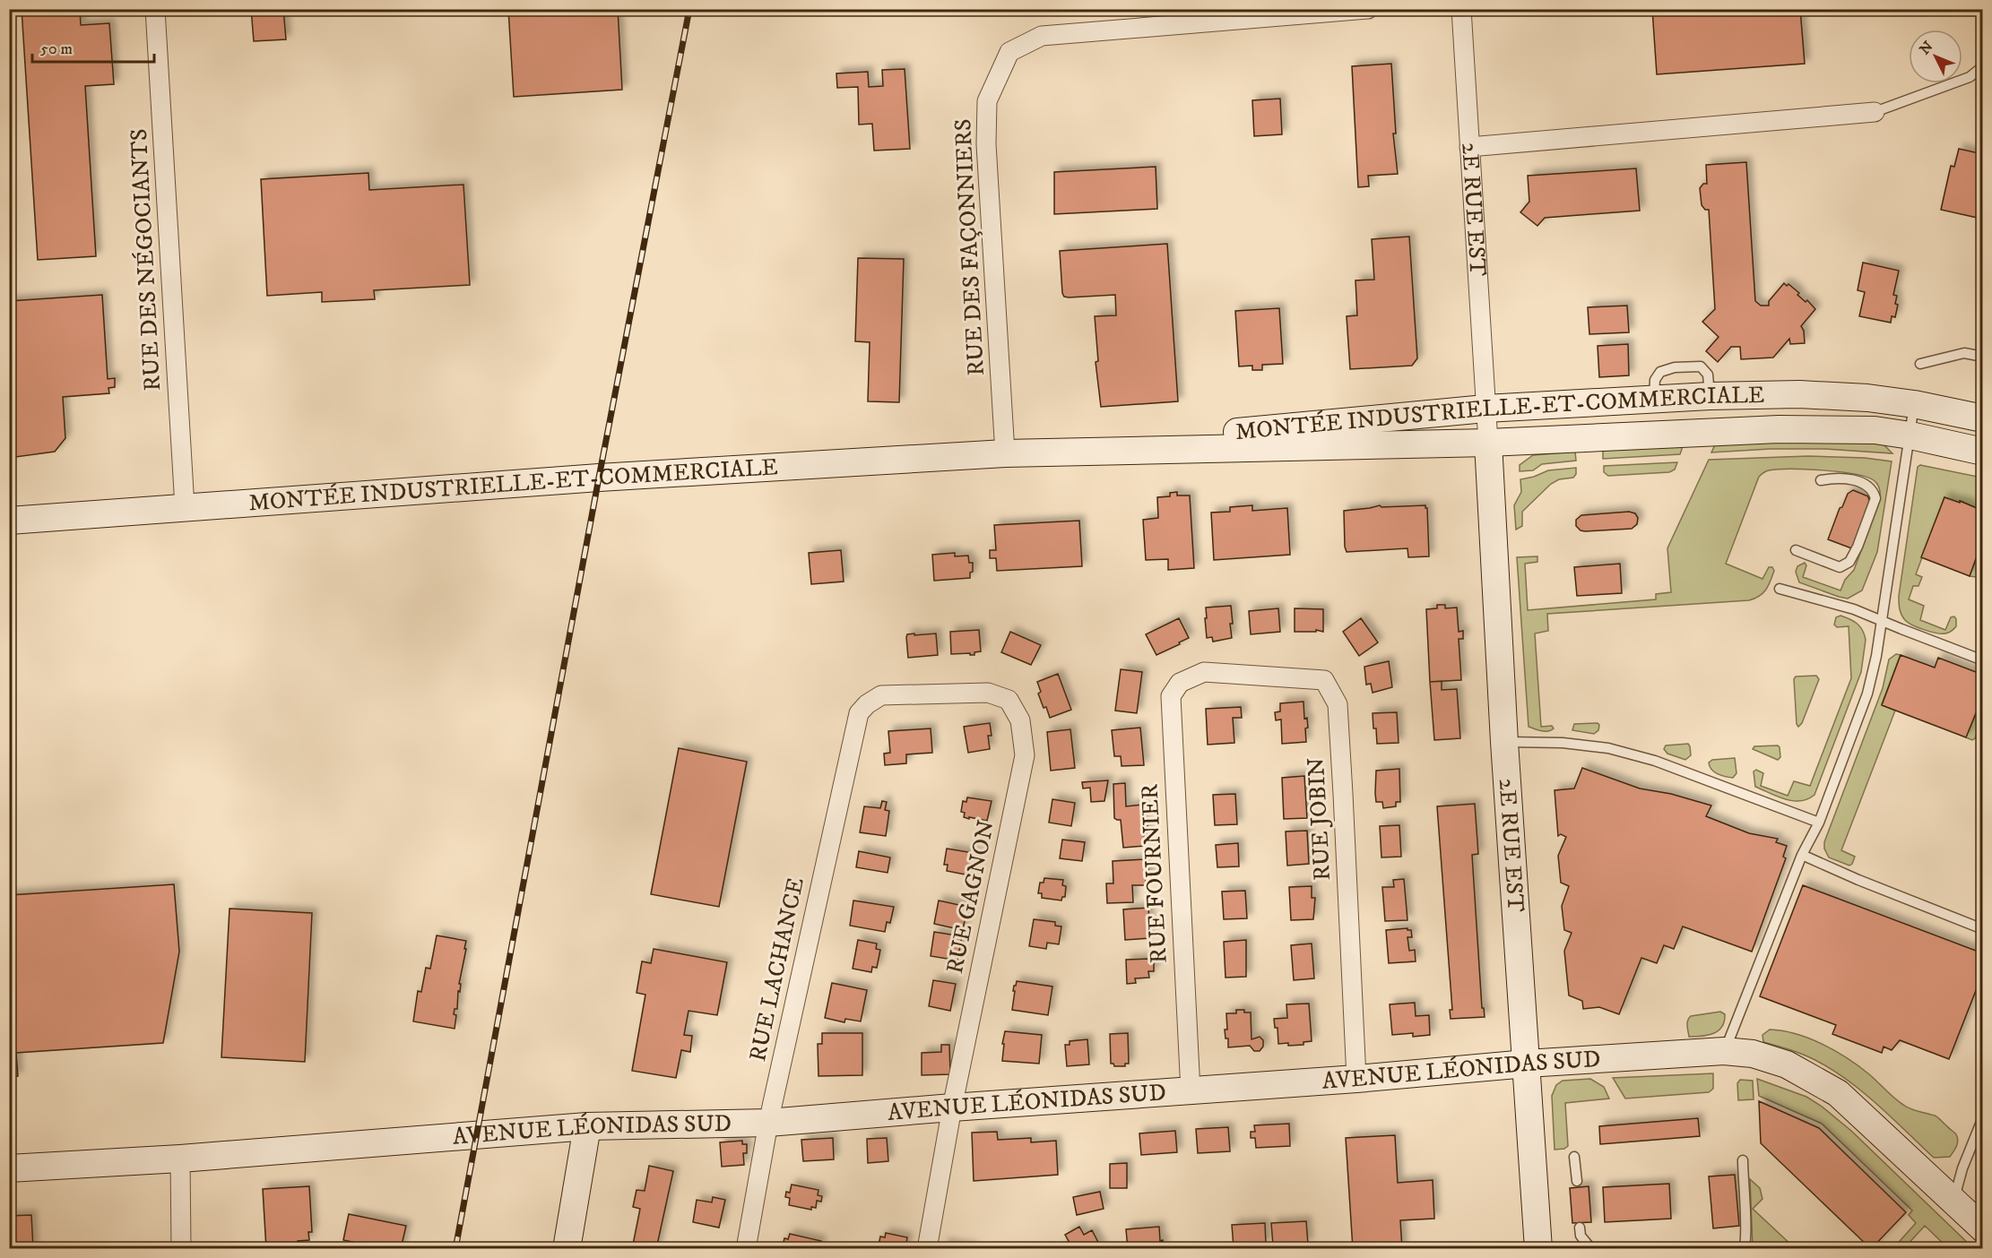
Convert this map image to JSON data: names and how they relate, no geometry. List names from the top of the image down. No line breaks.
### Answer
{"streets":{"main road":["2E RUE EST","MONTÉE INDUSTRIELLE-ET-COMMERCIALE","AVENUE LÉONIDAS SUD"],"street":["RUE DES FAÇONNIERS","RUE DES NÉGOCIANTS","RUE JOBIN","RUE FOURNIER","RUE GAGNON","RUE LACHANCE"]},"crossings":[["2E RUE EST","MONTÉE INDUSTRIELLE-ET-COMMERCIALE"],["2E RUE EST","AVENUE LÉONIDAS SUD"],["RUE DES FAÇONNIERS","MONTÉE INDUSTRIELLE-ET-COMMERCIALE"],["RUE DES NÉGOCIANTS","MONTÉE INDUSTRIELLE-ET-COMMERCIALE"],["RUE JOBIN","RUE FOURNIER"],["RUE JOBIN","AVENUE LÉONIDAS SUD"],["RUE FOURNIER","AVENUE LÉONIDAS SUD"],["RUE GAGNON","RUE LACHANCE"],["RUE GAGNON","AVENUE LÉONIDAS SUD"],["RUE LACHANCE","AVENUE LÉONIDAS SUD"]],"scale_bar":"50 m","north":"top left"}
